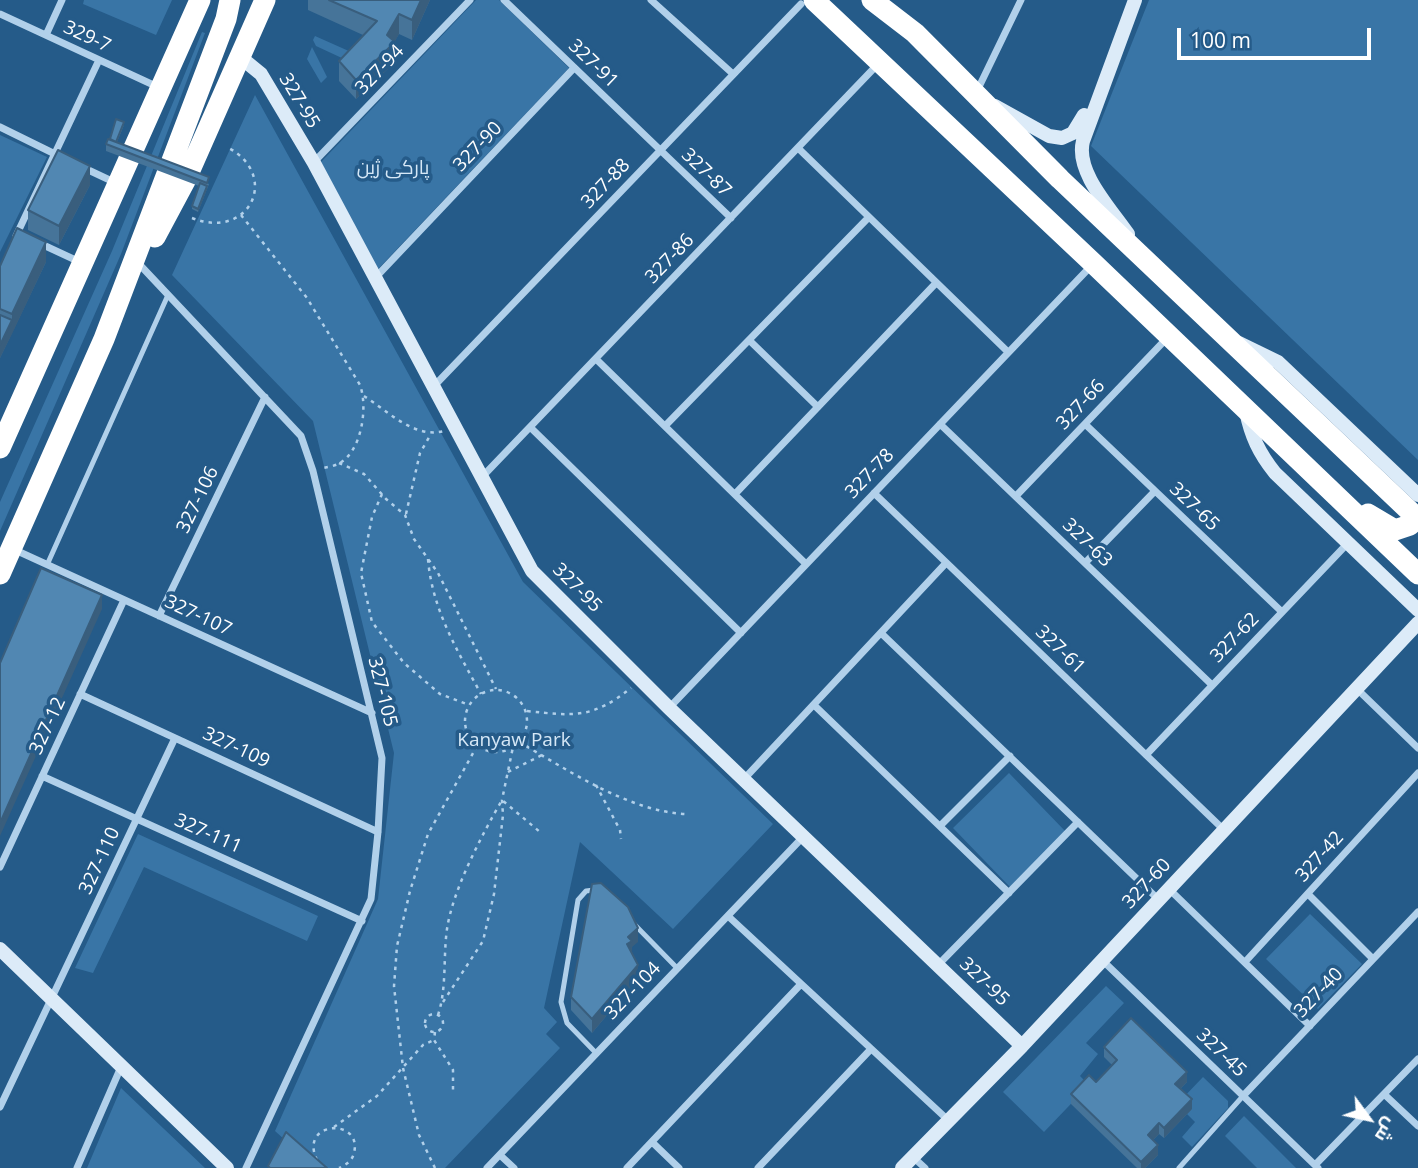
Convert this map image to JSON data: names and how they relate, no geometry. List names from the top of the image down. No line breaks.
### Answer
{"streets":{"street":["329-7","327-91","327-94","327-95","327-90","327-87","327-88","327-86","327-66","327-78","327-106","327-65","327-63","327-107","327-62","327-61","327-105","327-12","327-109","327-111","327-42","327-110","327-60","327-104","327-40","327-45"]},"crossings":[["327-91","327-90"],["327-91","327-87"],["327-91","327-88"],["327-94","327-95"],["327-95","327-90"],["327-95","327-88"],["327-95","327-86"],["327-95","327-78"],["327-95","327-60"],["327-95","327-104"],["327-87","327-88"],["327-87","327-86"],["327-66","327-65"],["327-66","327-63"],["327-78","327-63"],["327-78","327-61"],["327-106","327-107"],["327-106","327-105"],["327-65","327-62"],["327-63","327-62"],["327-107","327-105"],["327-107","327-12"],["327-62","327-61"],["327-61","327-60"],["327-105","327-109"],["327-105","327-111"],["327-12","327-109"],["327-12","327-111"],["327-109","327-110"],["327-111","327-110"],["327-60","327-45"],["327-40","327-45"]],"parks":["پارکی ژین","Kanyaw Park"],"scale_bar":"100 m","north":"bottom right"}
